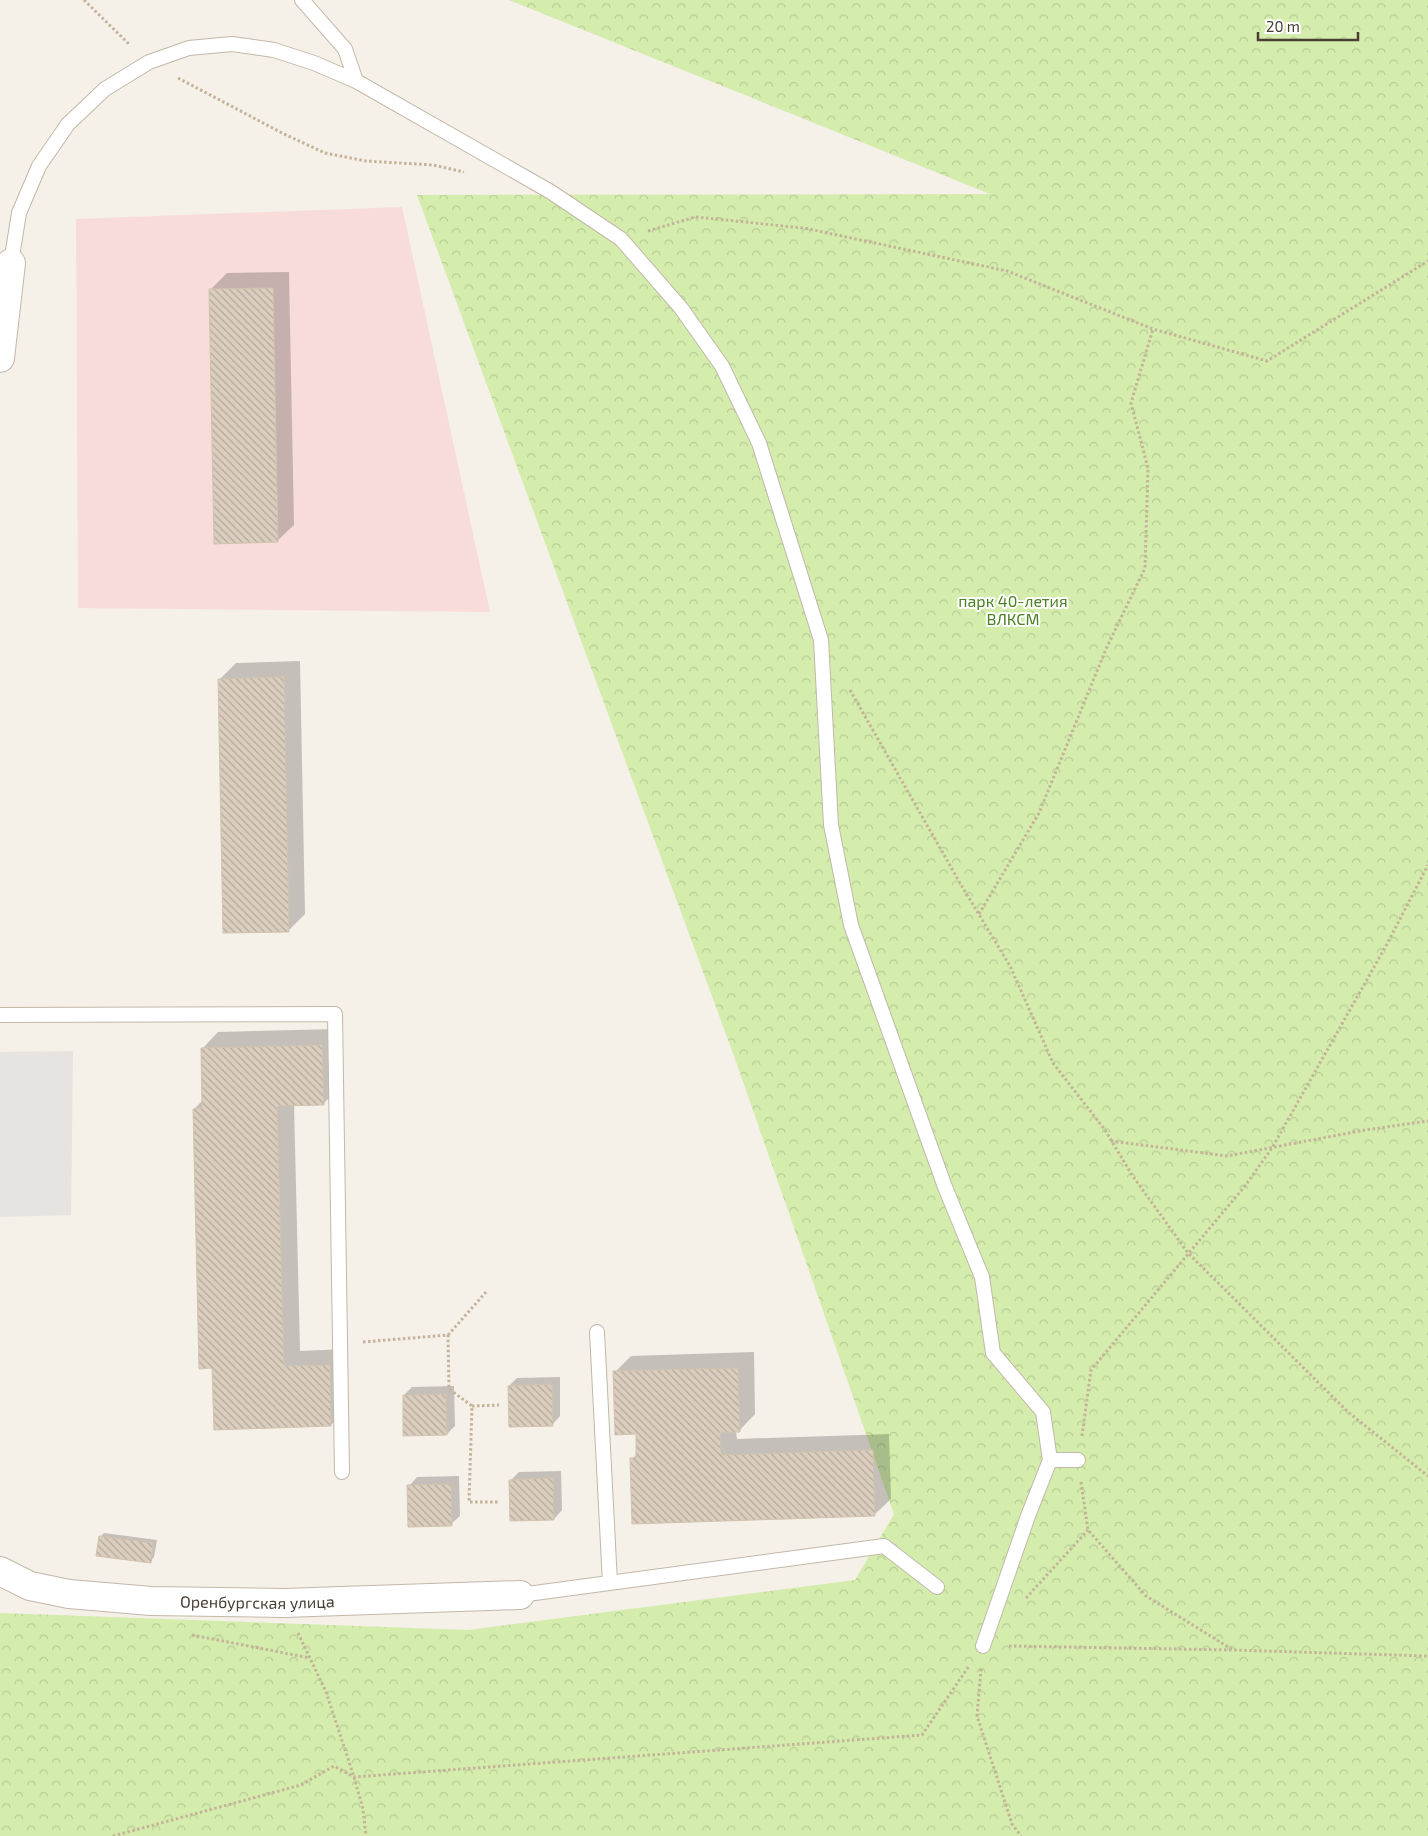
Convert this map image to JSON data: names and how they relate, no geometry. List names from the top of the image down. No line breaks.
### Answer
{"streets":{"street":["Оренбургская улица"]},"parks":["парк 40-летия ВЛКСМ"],"scale_bar":"20 m"}
